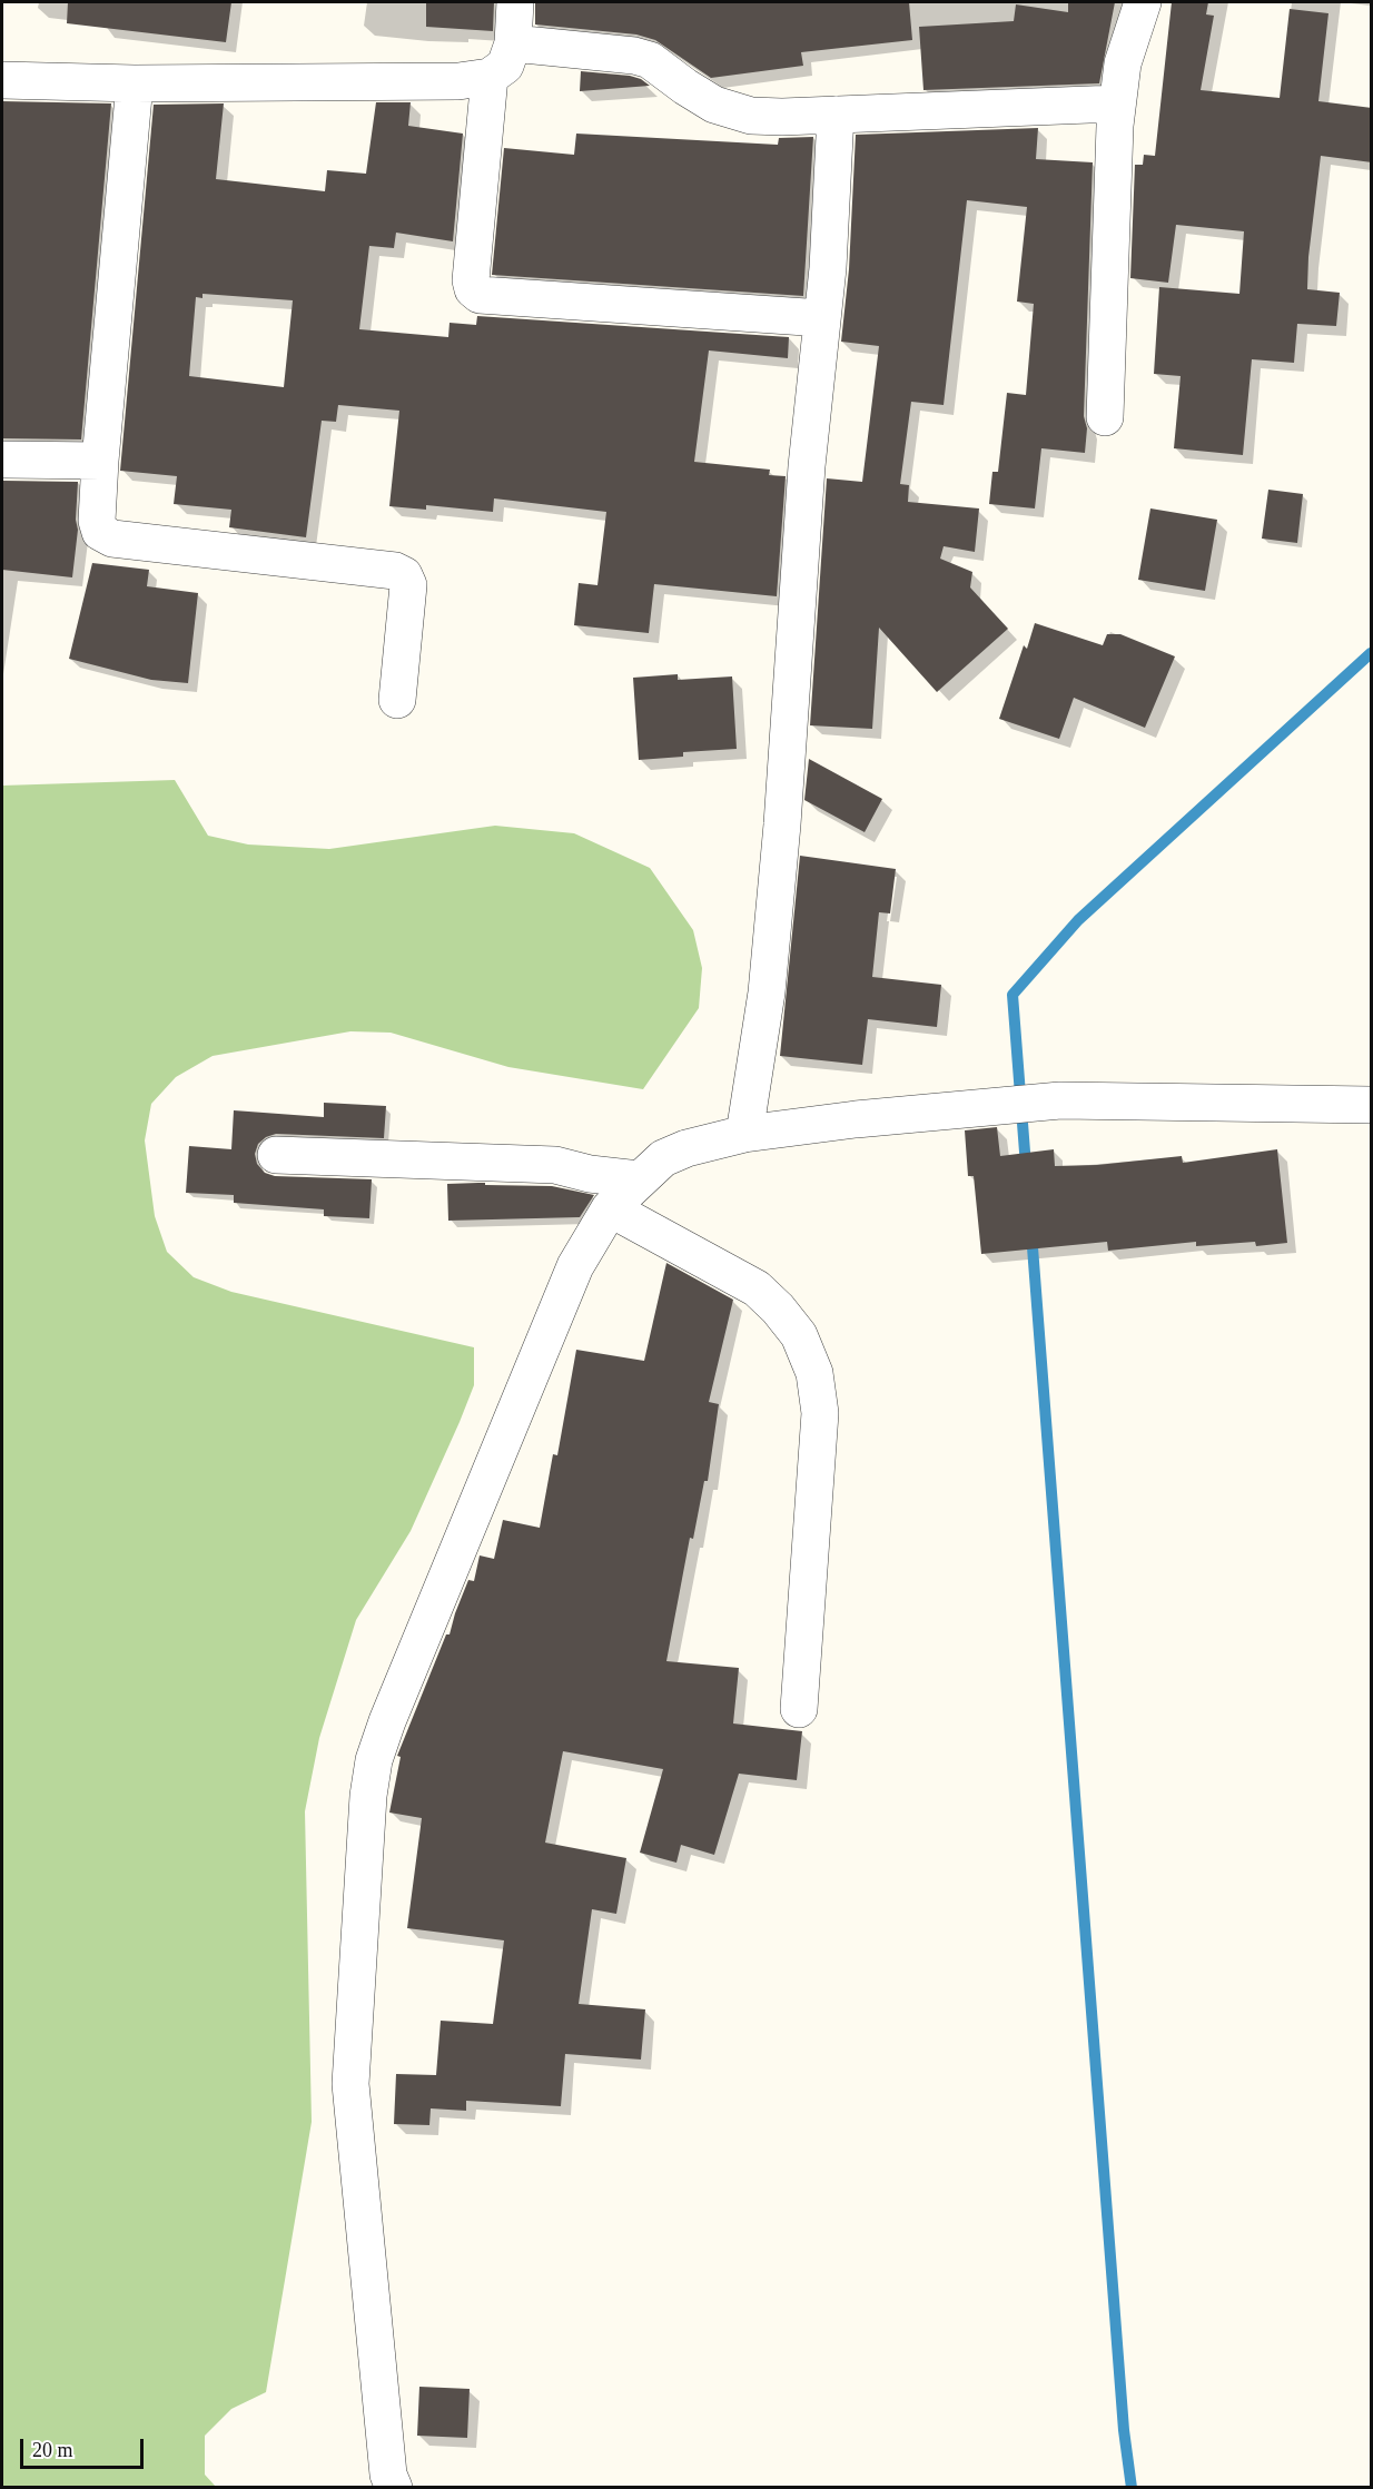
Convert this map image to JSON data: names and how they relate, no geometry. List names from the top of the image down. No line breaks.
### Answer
{"scale_bar":"20 m"}
